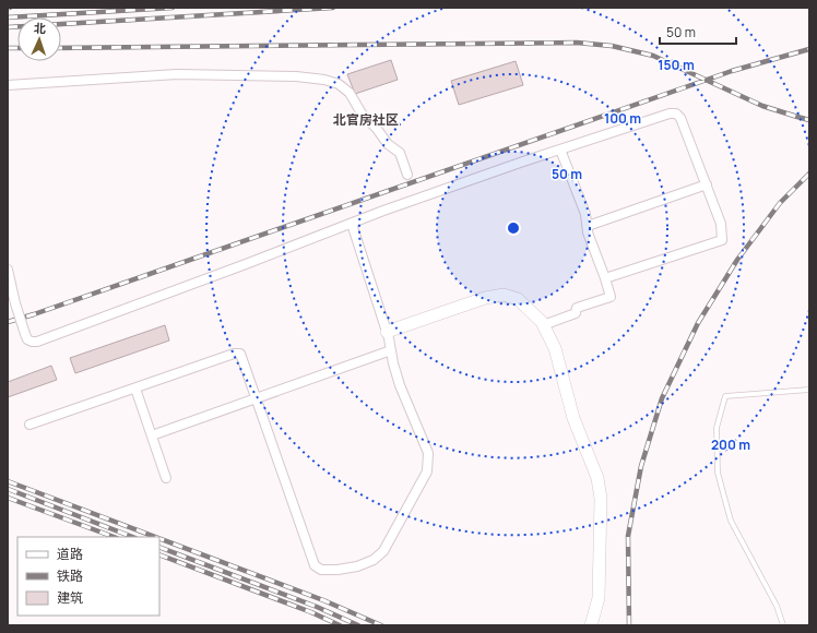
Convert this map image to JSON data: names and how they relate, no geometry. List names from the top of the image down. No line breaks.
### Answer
{"districts":["北官房社区"],"legend":["道路","铁路","建筑"],"scale_bar":"50 m","north":"top","rings":["150 m","100 m","50 m","200 m"]}
